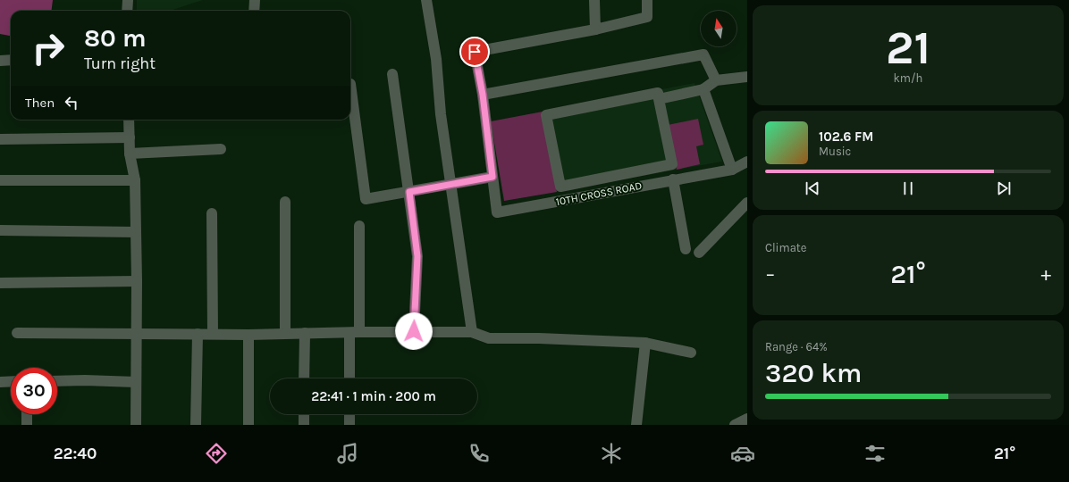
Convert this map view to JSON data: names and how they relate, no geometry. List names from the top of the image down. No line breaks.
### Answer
{"streets":{"street":["10TH CROSS ROAD"]},"north":"top","page":{"tile":[["21","km/h"],"Climate",["Range · 64%","320 km"]],"turn":["80 m","Turn right"],"then":"Then","song":["102.6 FM","Music"],"heat":["−","21°","+"],"limit":"30","trip":"22:41 · 1 min · 200 m","tabs":["22:40","21°"]}}
